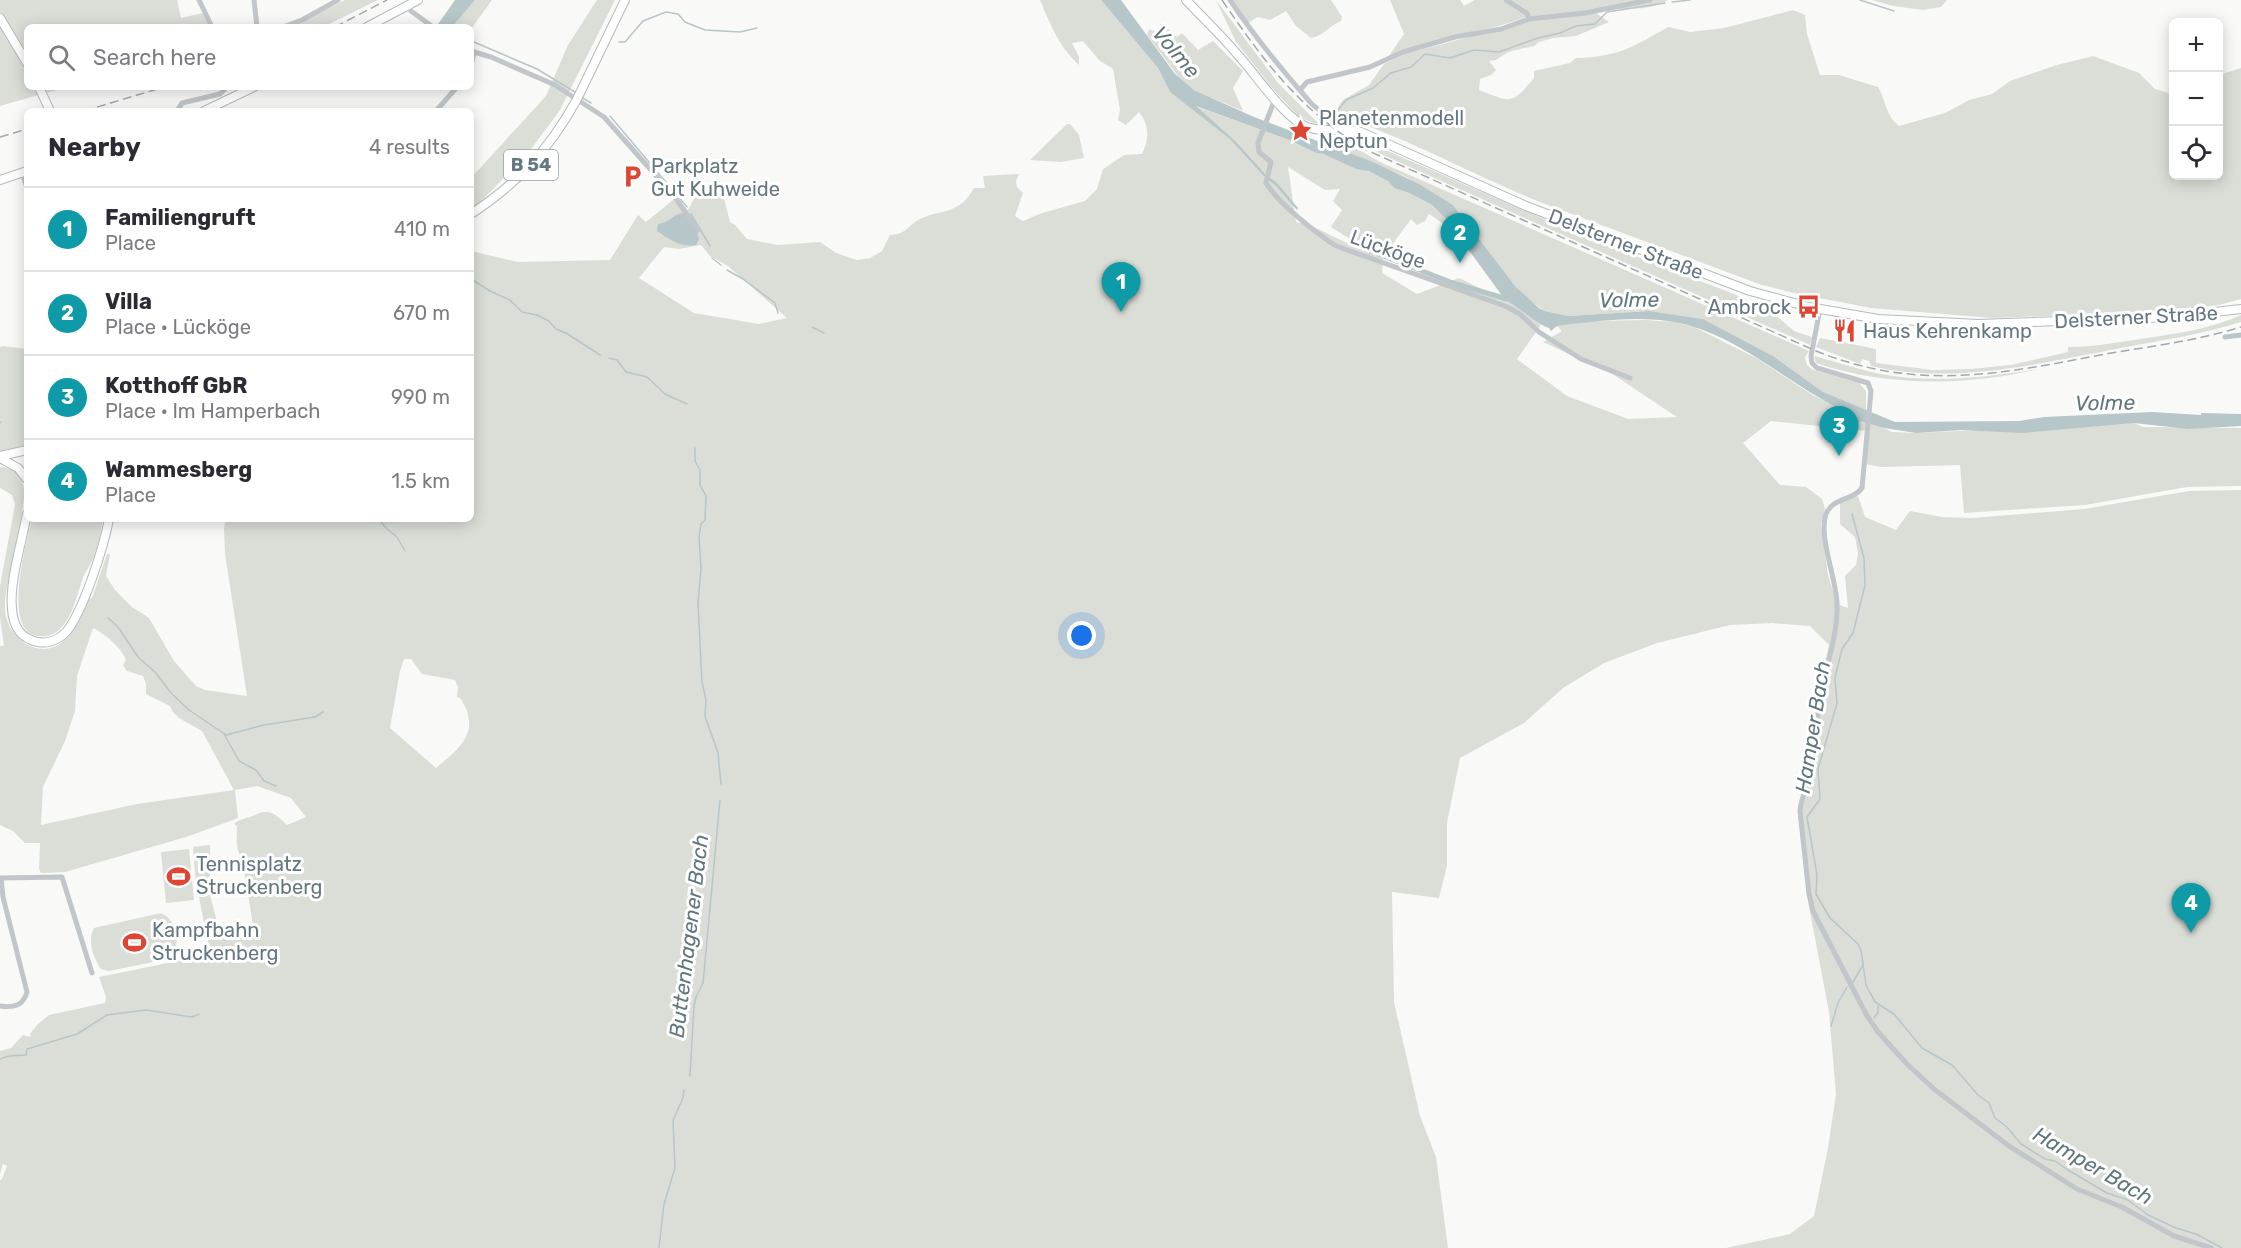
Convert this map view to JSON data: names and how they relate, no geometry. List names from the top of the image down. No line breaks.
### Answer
{"streets":{"main road":["B 54","Delsterner Straße"],"street":["Lücköge"]},"crossings":[["Delsterner Straße","Lücköge"]],"water":["Volme","Hamper Bach","Buttenhagener Bach"],"places":{"place":["Planetenmodell Neptun"],"parking":["Parkplatz Gut Kuhweide"],"bus stop":["Ambrock"],"restaurant":["Haus Kehrenkamp"],"sports":["Tennisplatz Struckenberg","Kampfbahn Struckenberg"]},"page":{"map_buttons":["+","−"],"search":"Search here","heading":["Nearby","4 results"],"list":[{"mark":"1","name":"Familiengruft","note":"Place","value":"410 m"},{"mark":"2","name":"Villa","note":"Place · Lücköge","value":"670 m"},{"mark":"3","name":"Kotthoff GbR","note":"Place · Im Hamperbach","value":"990 m"},{"mark":"4","name":"Wammesberg","note":"Place","value":"1.5 km"}],"pins":["2","1","3","4"]}}
